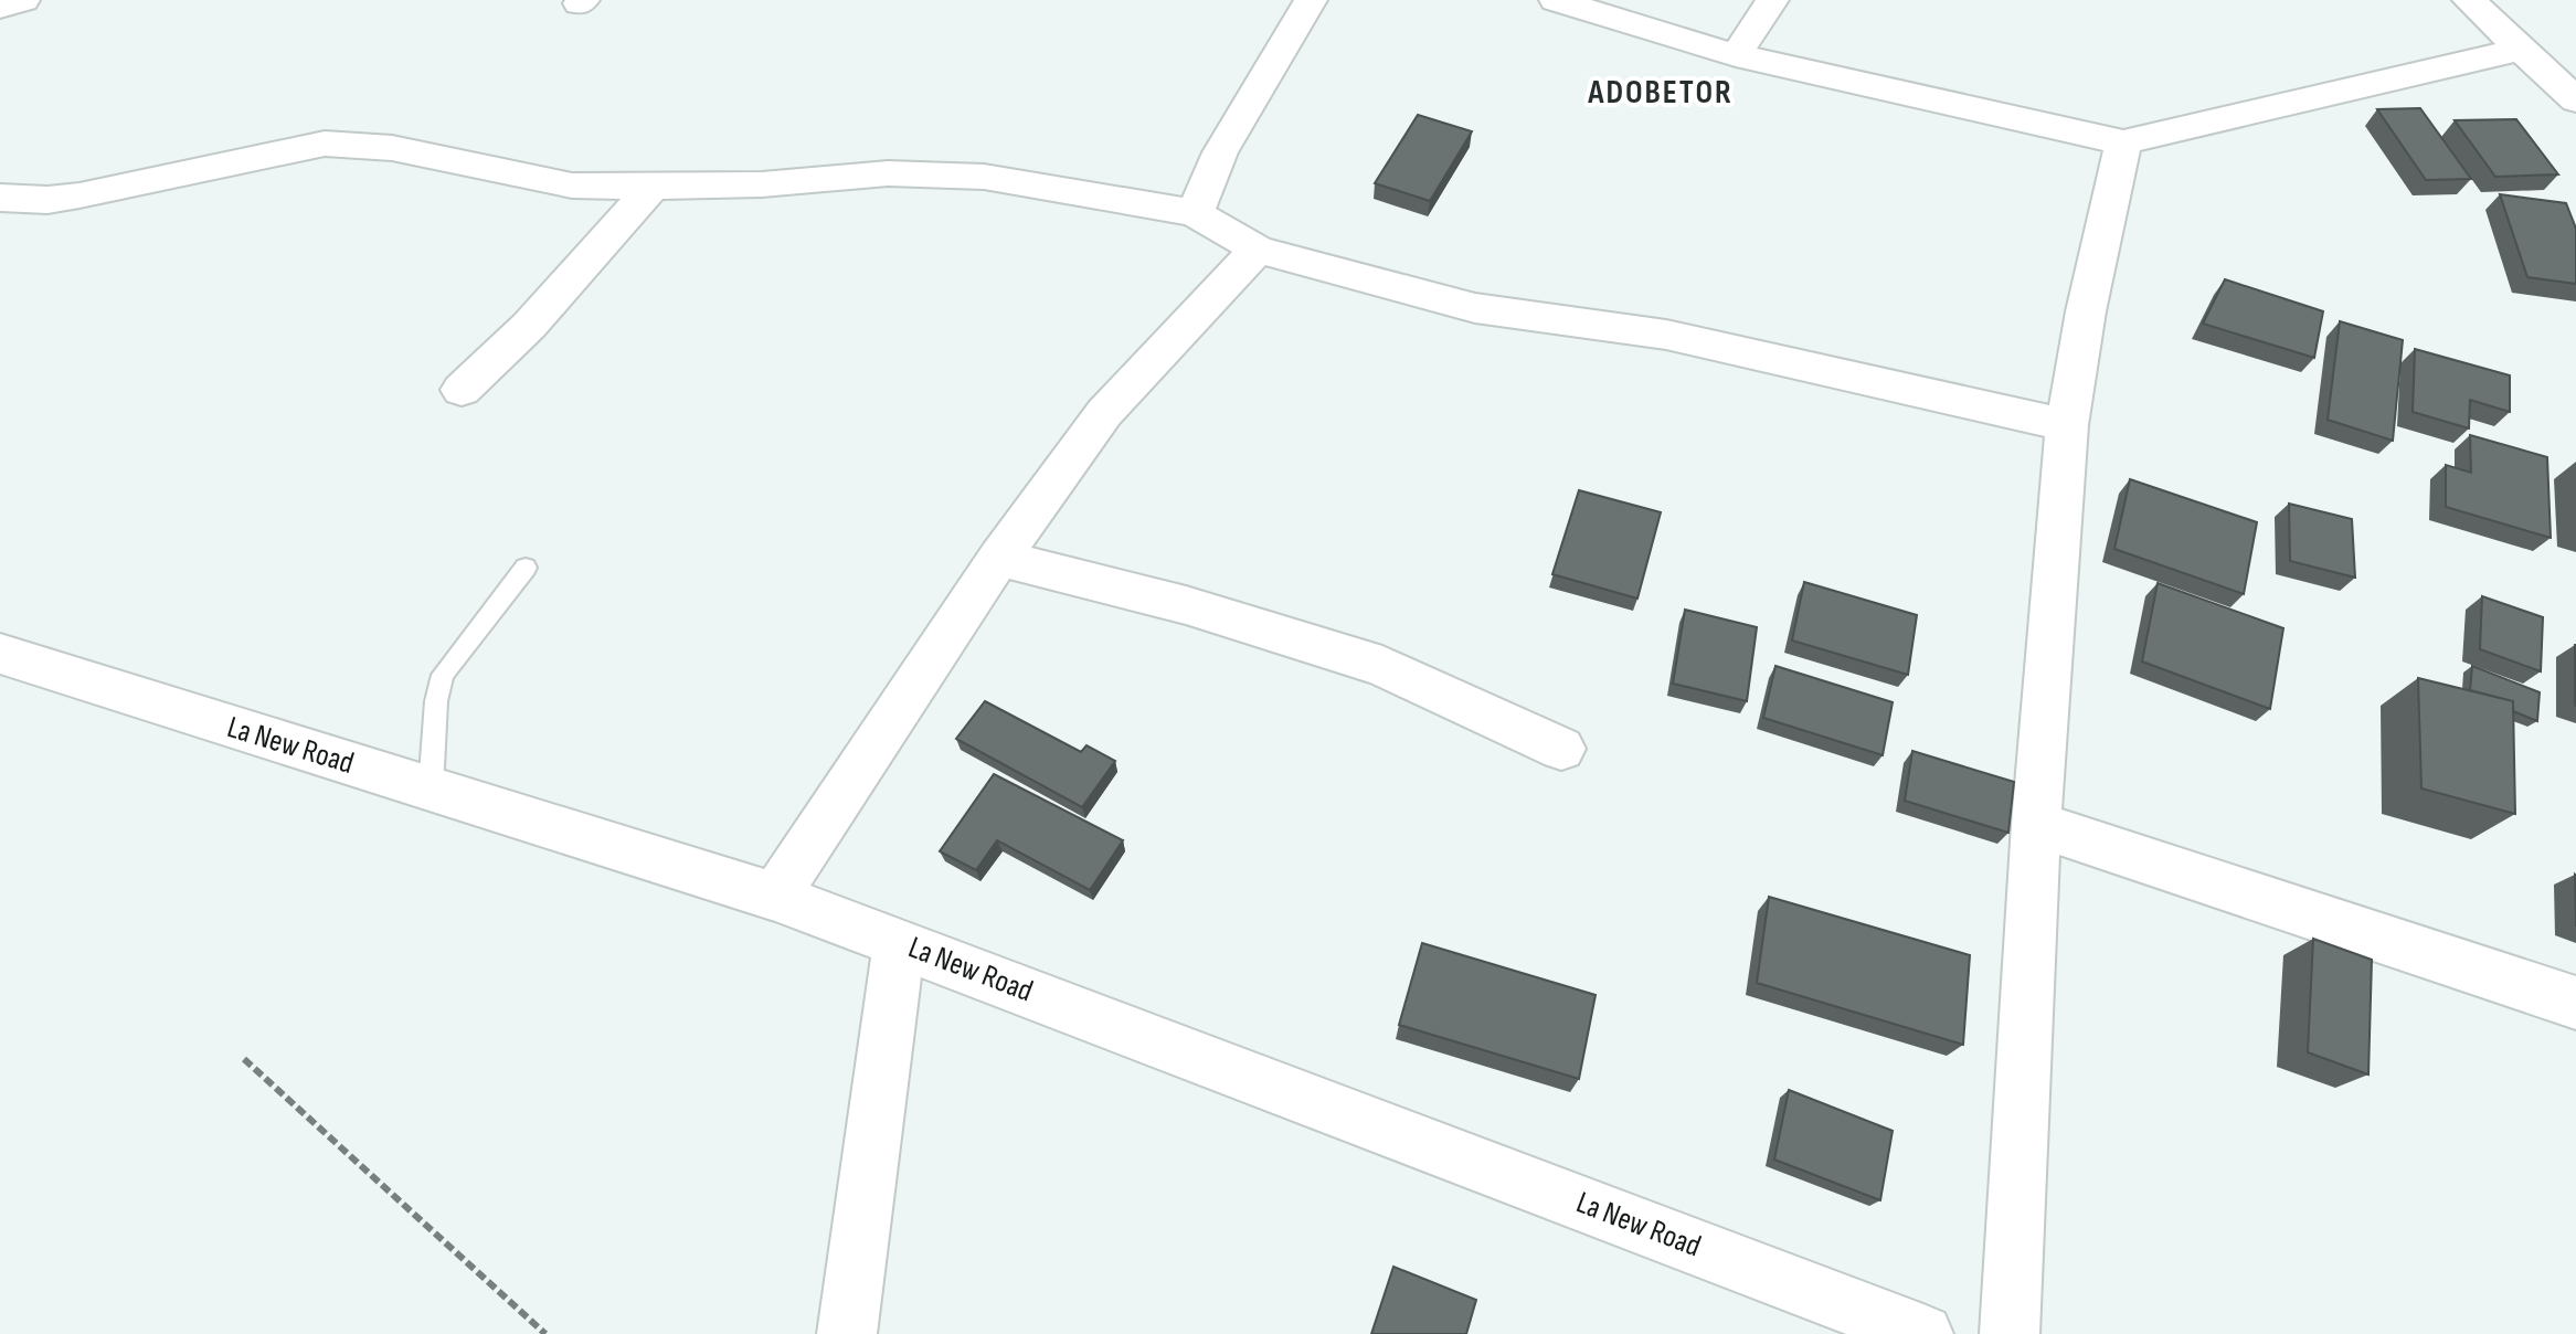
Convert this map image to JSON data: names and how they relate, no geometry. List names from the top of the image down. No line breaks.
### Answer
{"streets":{"street":["La New Road"]},"districts":["ADOBETOR"]}
